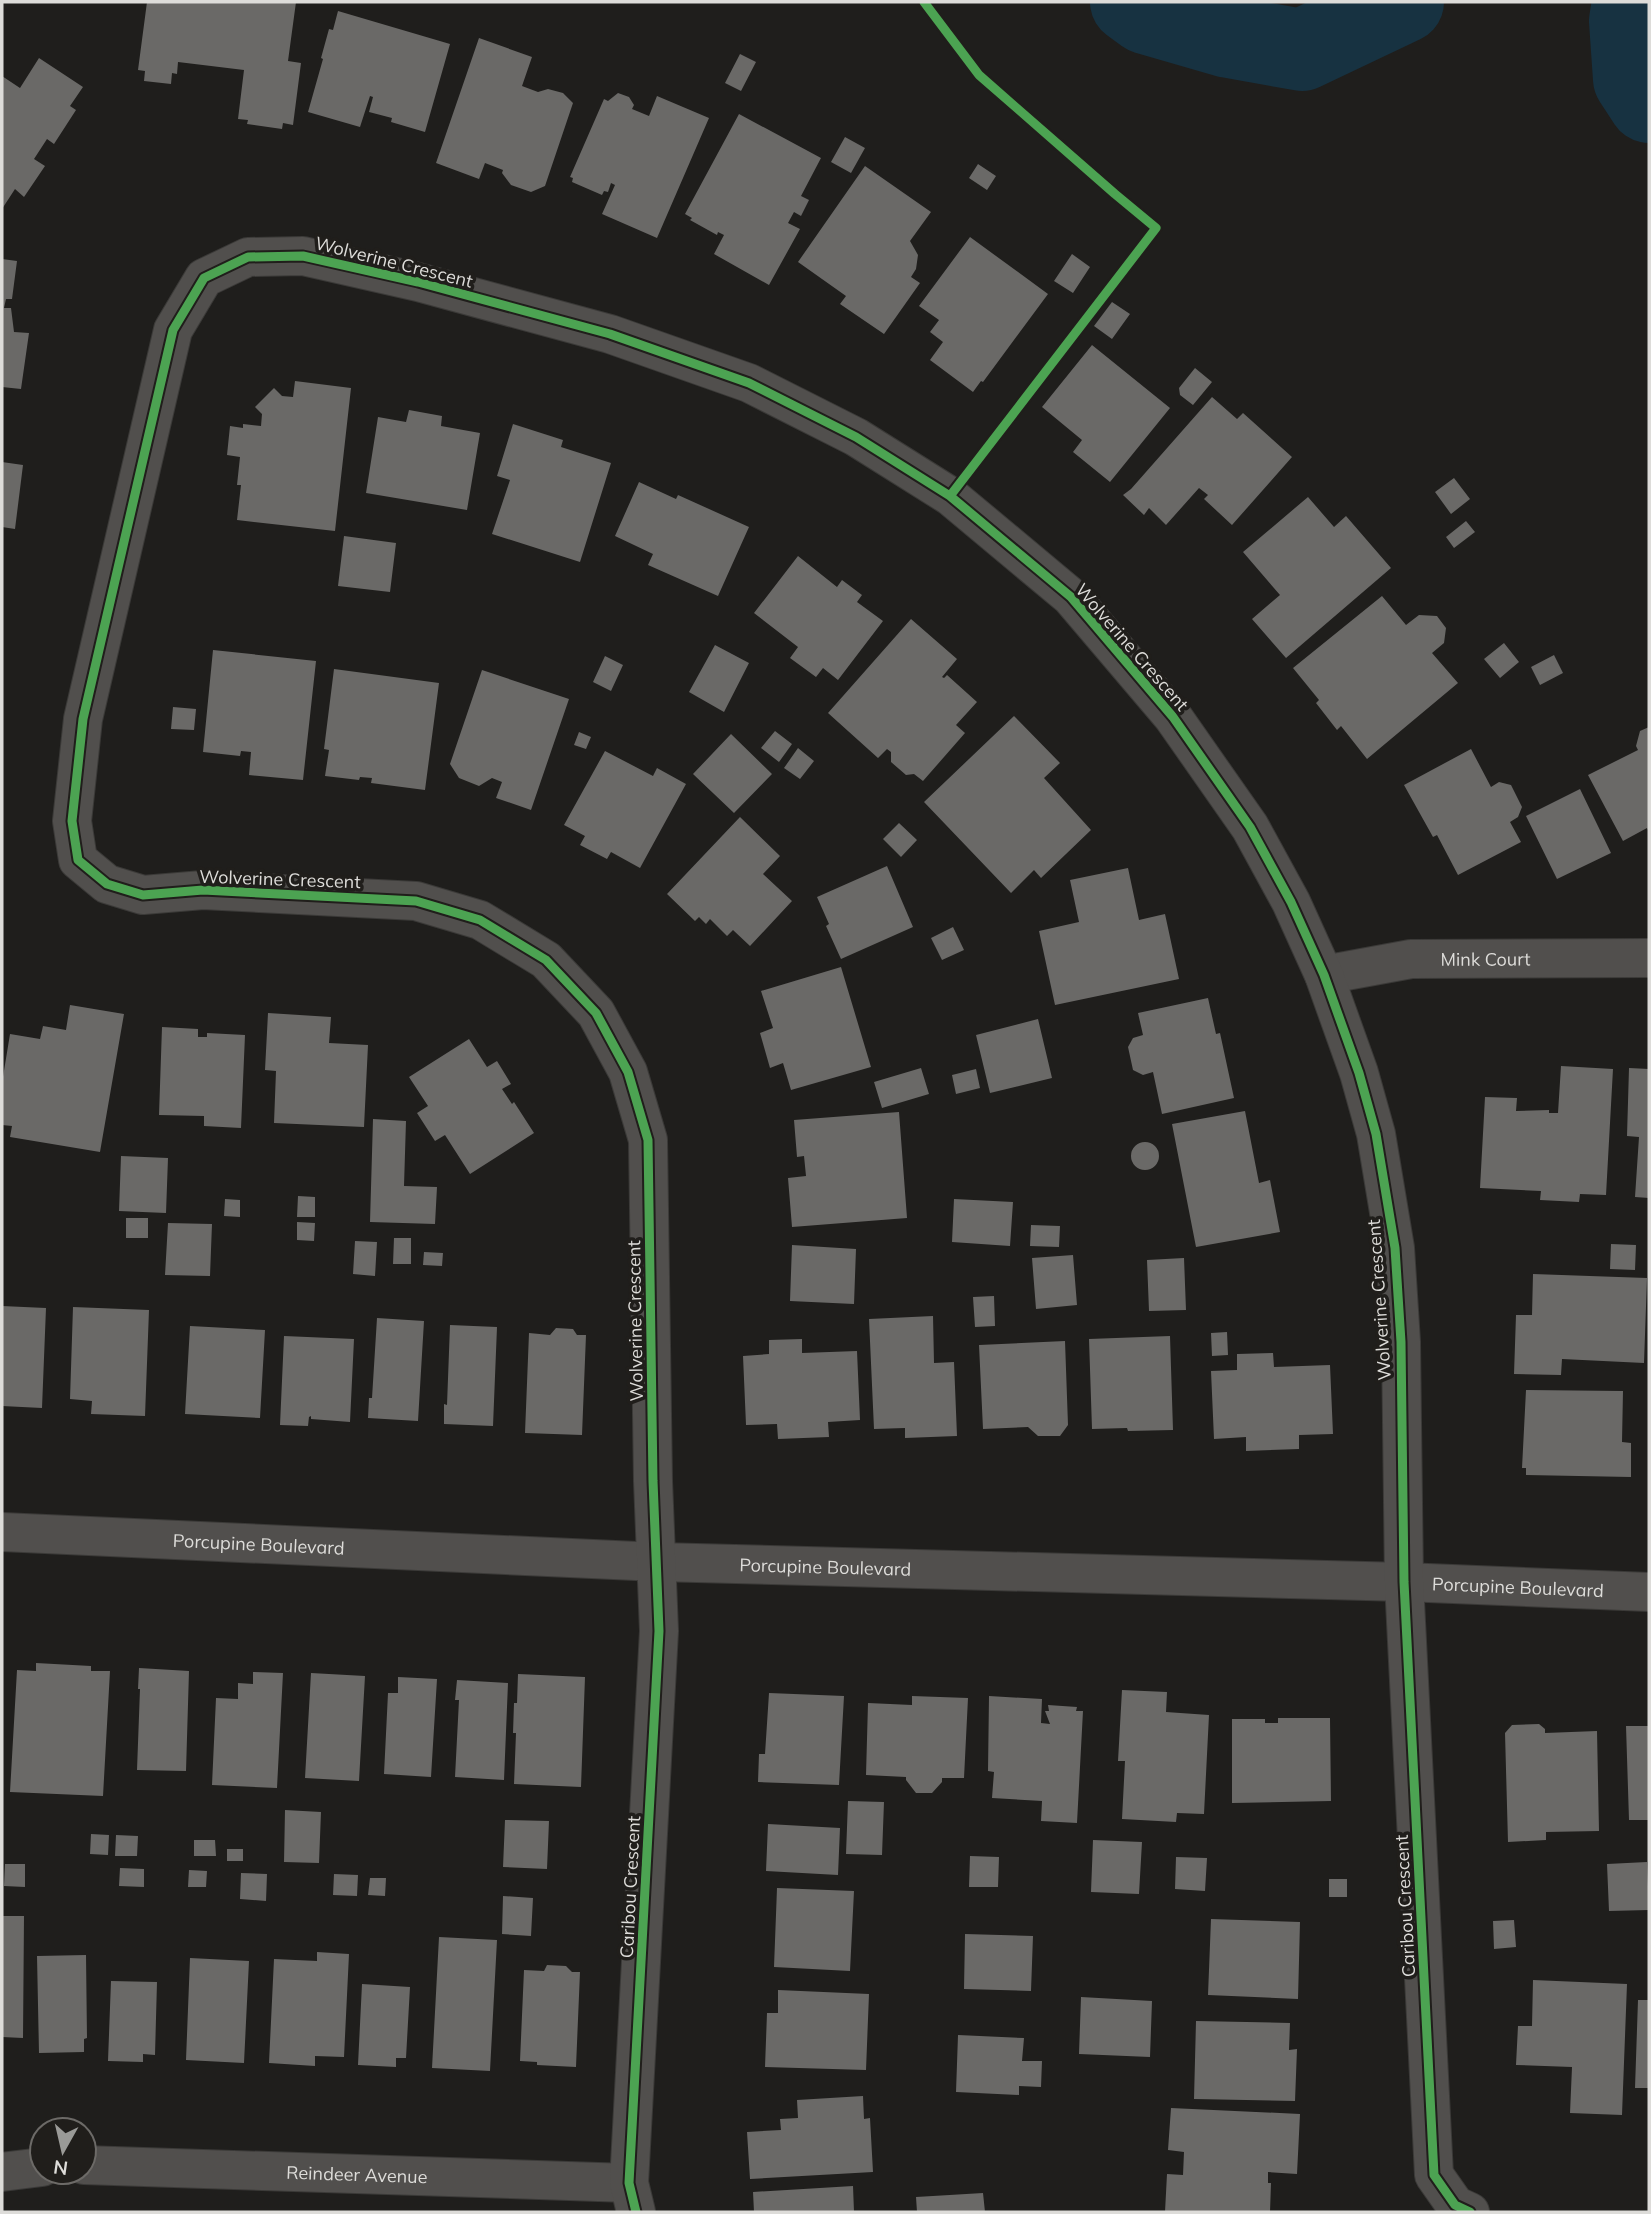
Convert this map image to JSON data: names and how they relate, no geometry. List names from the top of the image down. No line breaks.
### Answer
{"streets":{"street":["Wolverine Crescent","Mink Court","Porcupine Boulevard","Caribou Crescent","Reindeer Avenue"]},"crossings":[["Wolverine Crescent","Mink Court"],["Wolverine Crescent","Porcupine Boulevard"],["Wolverine Crescent","Caribou Crescent"],["Porcupine Boulevard","Caribou Crescent"],["Caribou Crescent","Reindeer Avenue"]],"north":"bottom"}
